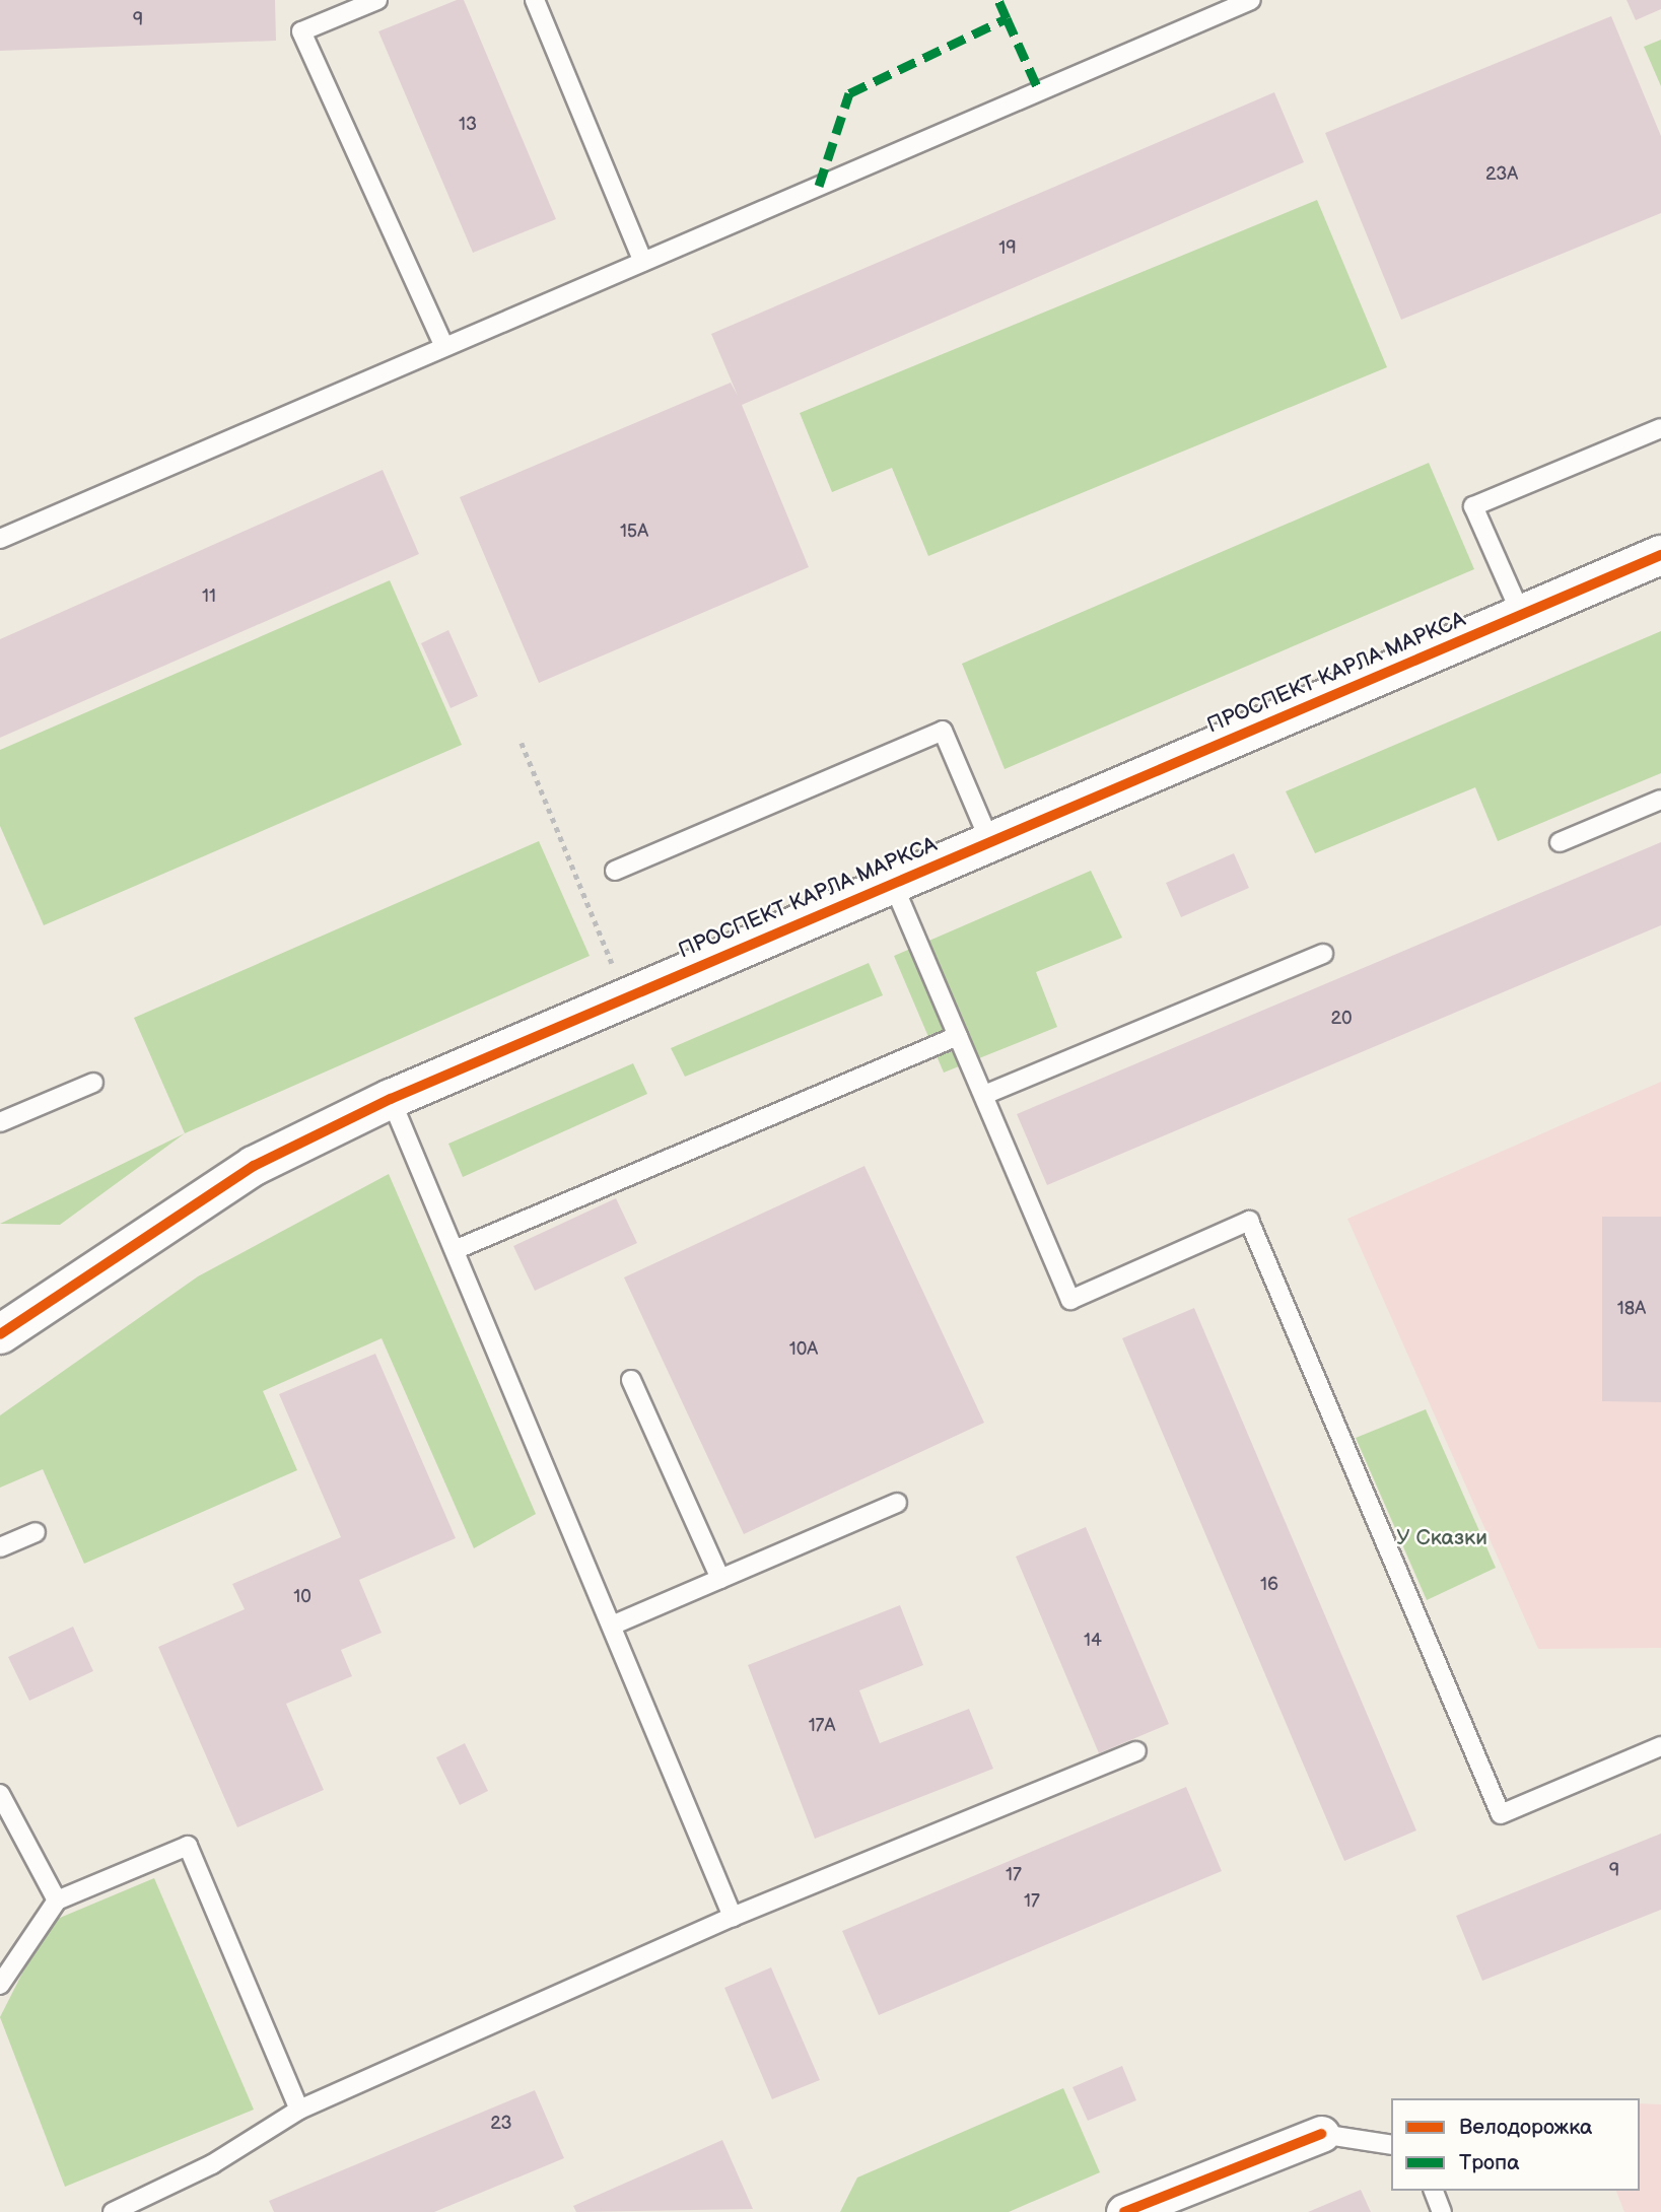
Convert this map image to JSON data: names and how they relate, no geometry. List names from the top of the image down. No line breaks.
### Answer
{"streets":{"street":["ПРОСПЕКТ КАРЛА МАРКСА"]},"parks":["У Сказки"],"house_numbers":["9","13","23А","19","15А","11","20","18А","10А","16","10","14","17А","9","17","17","23"],"legend":["Велодорожка","Тропа"]}
